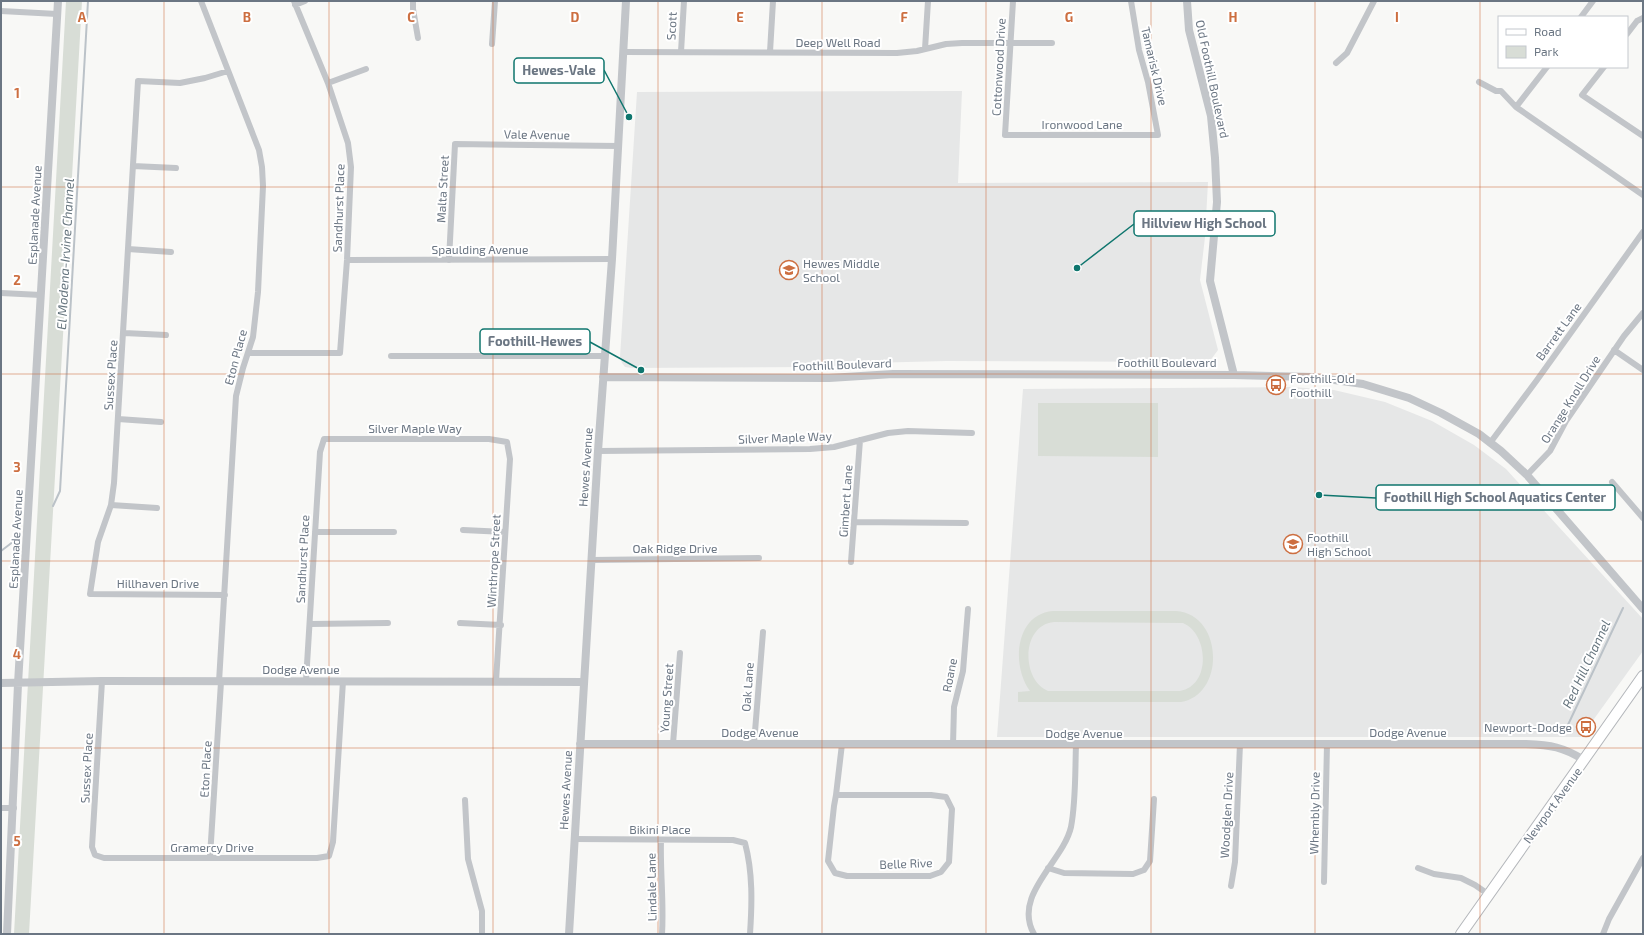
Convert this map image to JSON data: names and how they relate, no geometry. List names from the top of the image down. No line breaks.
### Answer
{"streets":{"main road":["Newport Avenue"],"street":["Scott","Deep Well Road","Tamarisk Drive","Cottonwood Drive","Old Foothill Boulevard","Ironwood Lane","Vale Avenue","Malta Street","Sandhurst Place","Esplanade Avenue","Spaulding Avenue","Barrett Lane","Eton Place","Foothill Boulevard","Sussex Place","Orange Knoll Drive","Silver Maple Way","Hewes Avenue","Gimbert Lane","Oak Ridge Drive","Winthrope Street","Hillhaven Drive","Dodge Avenue","Roane","Oak Lane","Young Street","Whembly Drive","Woodglen Drive","Bikini Place","Gramercy Drive","Belle Rive","Lindale Lane"]},"crossings":[["Scott","Deep Well Road"],["Deep Well Road","Cottonwood Drive"],["Deep Well Road","Hewes Avenue"],["Tamarisk Drive","Ironwood Lane"],["Cottonwood Drive","Ironwood Lane"],["Old Foothill Boulevard","Foothill Boulevard"],["Vale Avenue","Malta Street"],["Vale Avenue","Hewes Avenue"],["Malta Street","Spaulding Avenue"],["Sandhurst Place","Spaulding Avenue"],["Sandhurst Place","Eton Place"],["Sandhurst Place","Silver Maple Way"],["Sandhurst Place","Dodge Avenue"],["Esplanade Avenue","Dodge Avenue"],["Spaulding Avenue","Hewes Avenue"],["Barrett Lane","Foothill Boulevard"],["Eton Place","Sussex Place"],["Eton Place","Hillhaven Drive"],["Eton Place","Dodge Avenue"],["Eton Place","Gramercy Drive"],["Foothill Boulevard","Orange Knoll Drive"],["Foothill Boulevard","Hewes Avenue"],["Sussex Place","Hillhaven Drive"],["Sussex Place","Dodge Avenue"],["Sussex Place","Gramercy Drive"],["Silver Maple Way","Hewes Avenue"],["Silver Maple Way","Gimbert Lane"],["Silver Maple Way","Winthrope Street"],["Hewes Avenue","Oak Ridge Drive"],["Hewes Avenue","Dodge Avenue"],["Hewes Avenue","Bikini Place"],["Winthrope Street","Dodge Avenue"],["Dodge Avenue","Roane"],["Dodge Avenue","Oak Lane"],["Dodge Avenue","Young Street"],["Dodge Avenue","Newport Avenue"],["Dodge Avenue","Whembly Drive"],["Dodge Avenue","Woodglen Drive"],["Dodge Avenue","Gramercy Drive"],["Dodge Avenue","Belle Rive"],["Bikini Place","Lindale Lane"]],"water":["El Modena-Irvine Channel","Red Hill Channel"],"places":{"other":["Hewes-Vale","Hillview High School","Foothill-Hewes","Foothill High School Aquatics Center"],"school or university":["Hewes Middle School","Foothill High School"],"bus stop":["Foothill-Old Foothill","Newport-Dodge"]},"legend":["Road","Park"],"grid":{"columns":["A","B","C","D","E","F","G","H","I"],"rows":["1","2","3","4","5"]}}
